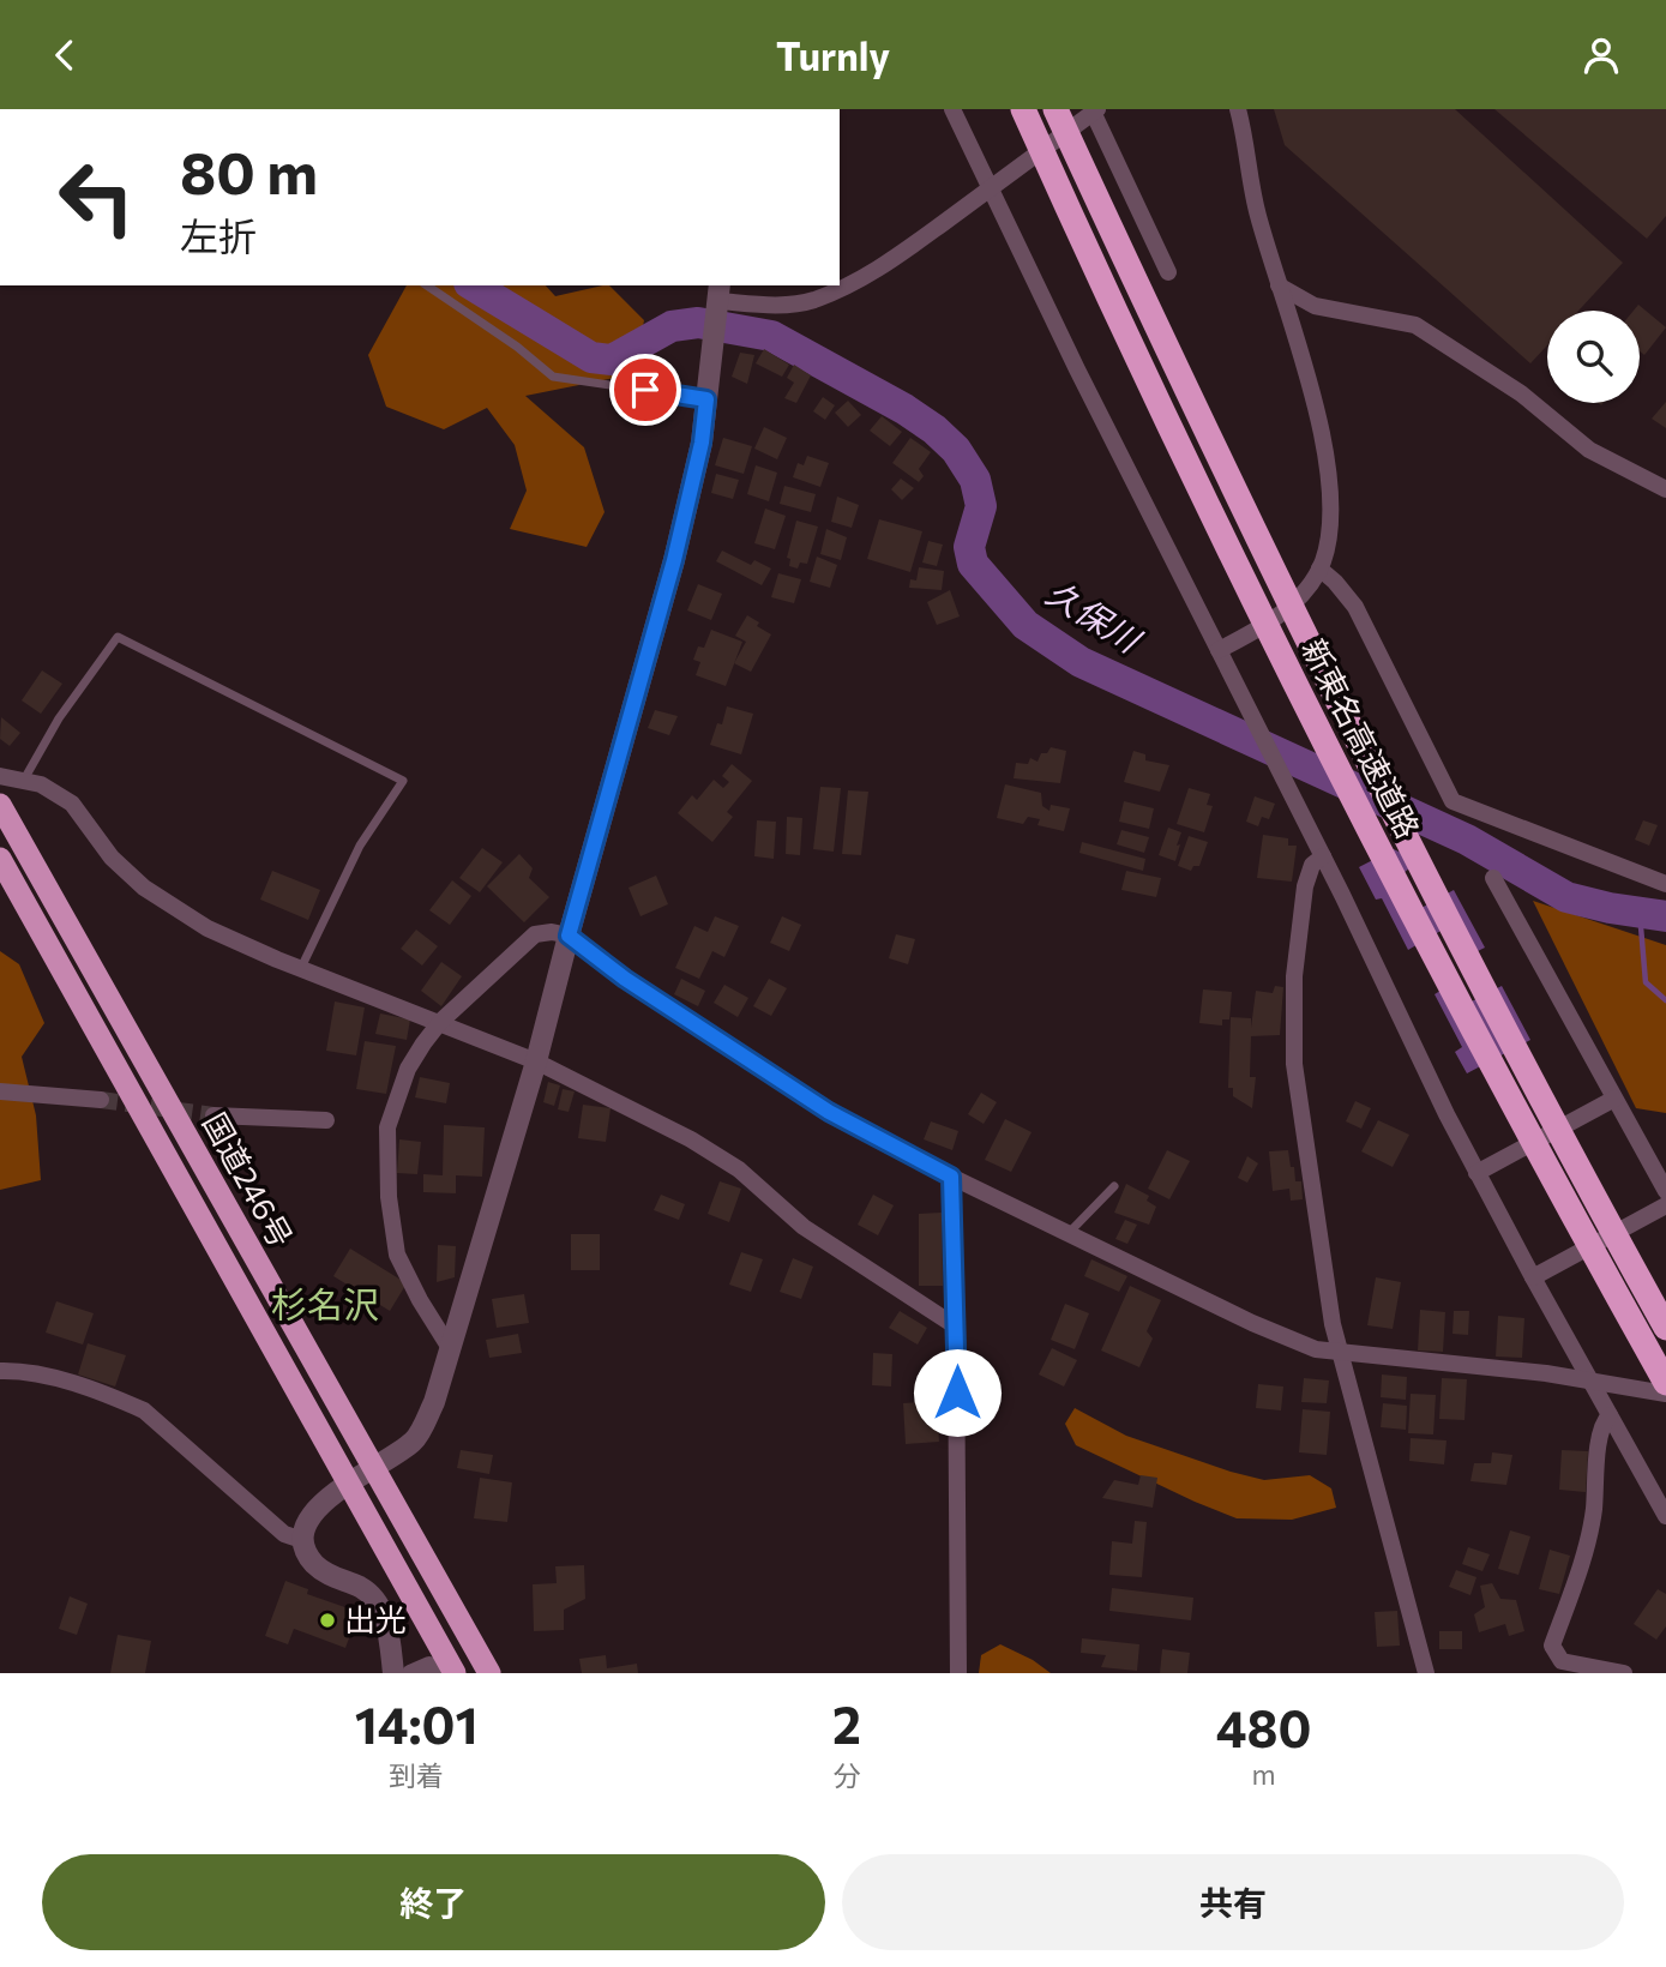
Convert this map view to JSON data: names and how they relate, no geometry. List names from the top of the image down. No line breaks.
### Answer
{"streets":{"highway":["新東名高速道路","国道246号"]},"districts":["杉名沢"],"water":["久保川"],"places":["出光"],"page":{"header":"Turnly","turn":["80 m","左折"],"eta":["14:01","到着","2","分","480","m"],"buttons":["終了","共有"]}}
